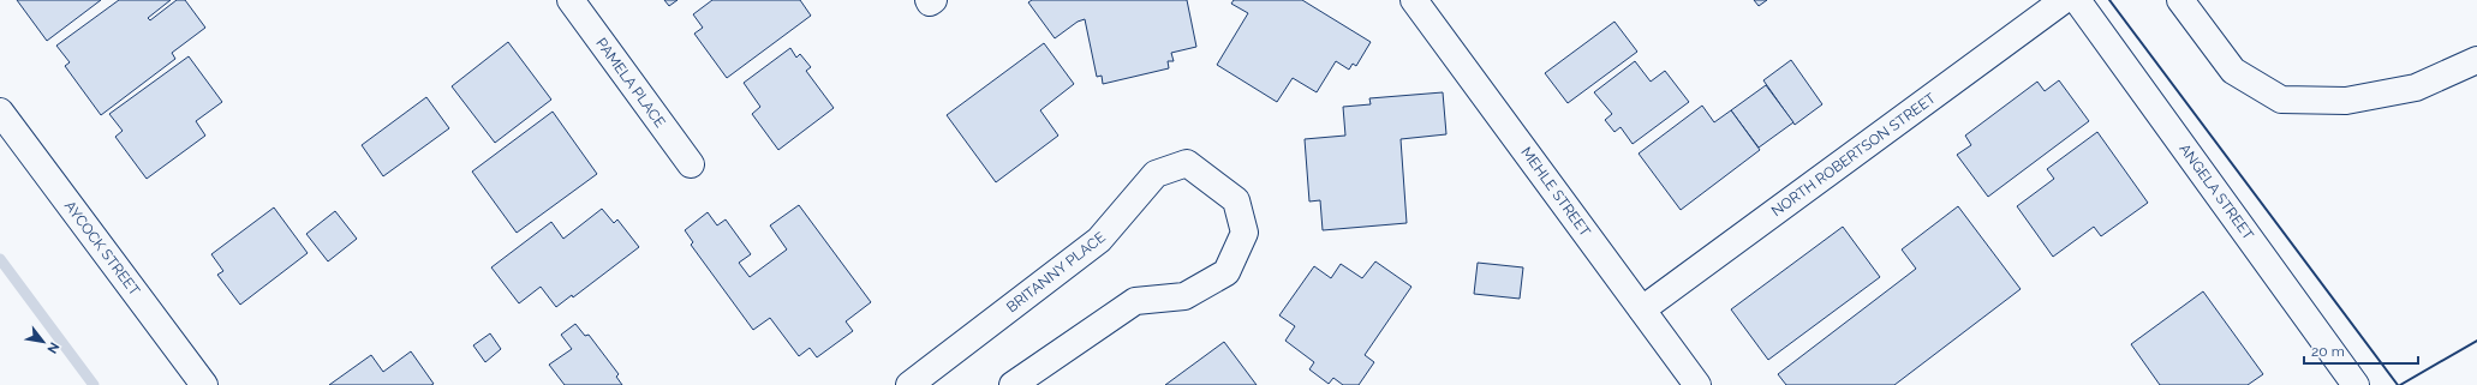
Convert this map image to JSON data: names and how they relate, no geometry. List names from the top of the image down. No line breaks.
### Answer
{"streets":{"street":["PAMELA PLACE","NORTH ROBERTSON STREET","MEHLE STREET","ANGELA STREET","AYCOCK STREET","BRITANNY PLACE"]},"crossings":[["NORTH ROBERTSON STREET","MEHLE STREET"]],"scale_bar":"20 m","north":"bottom right"}
